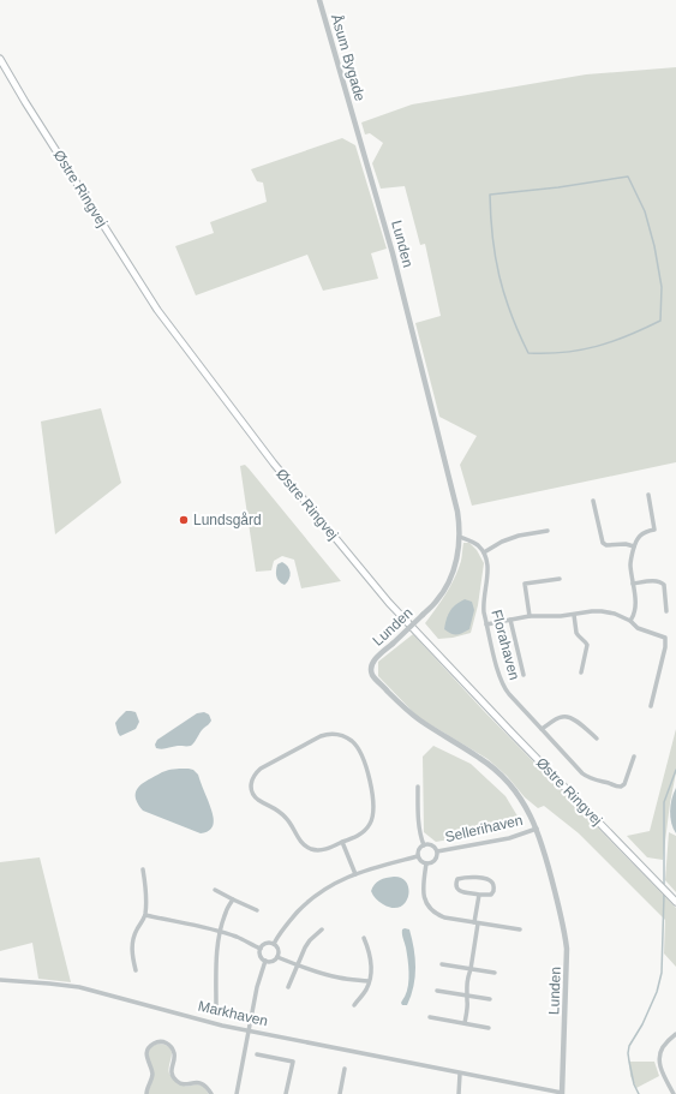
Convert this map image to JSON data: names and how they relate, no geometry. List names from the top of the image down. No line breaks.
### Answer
{"streets":{"main road":["Østre Ringvej"],"street":["Åsum Bygade","Lunden","Florahaven","Sellerihaven","Markhaven"]},"crossings":[["Åsum Bygade","Lunden"],["Lunden","Sellerihaven"],["Lunden","Markhaven"]],"places":["Lundsgård"]}
